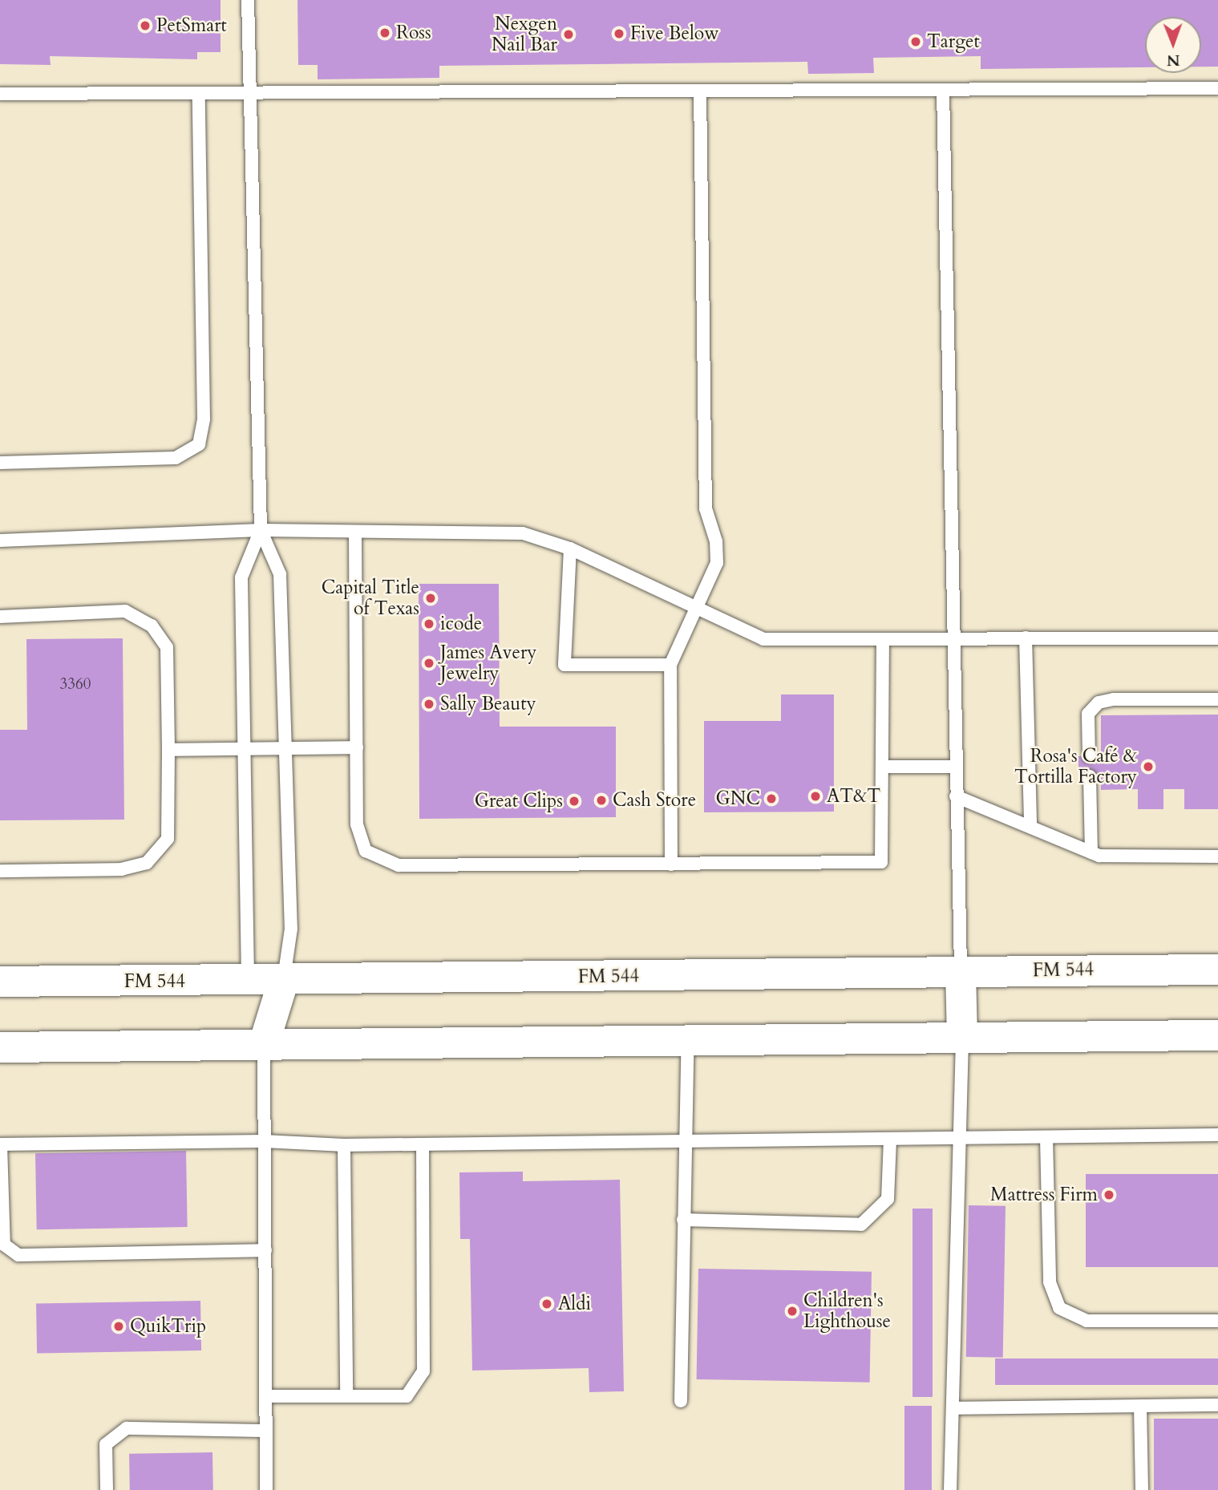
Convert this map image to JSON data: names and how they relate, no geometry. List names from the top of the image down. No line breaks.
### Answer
{"streets":{"main road":["FM 544"]},"places":["PetSmart","Ross","Five Below","Nexgen Nail Bar","Target","Capital Title of Texas","icode","James Avery Jewelry","Sally Beauty","Rosa's Café & Tortilla Factory","AT&T","GNC","Cash Store","Great Clips","Mattress Firm","Aldi","Children's Lighthouse","QuikTrip"],"house_numbers":["3360"],"north":"bottom"}
